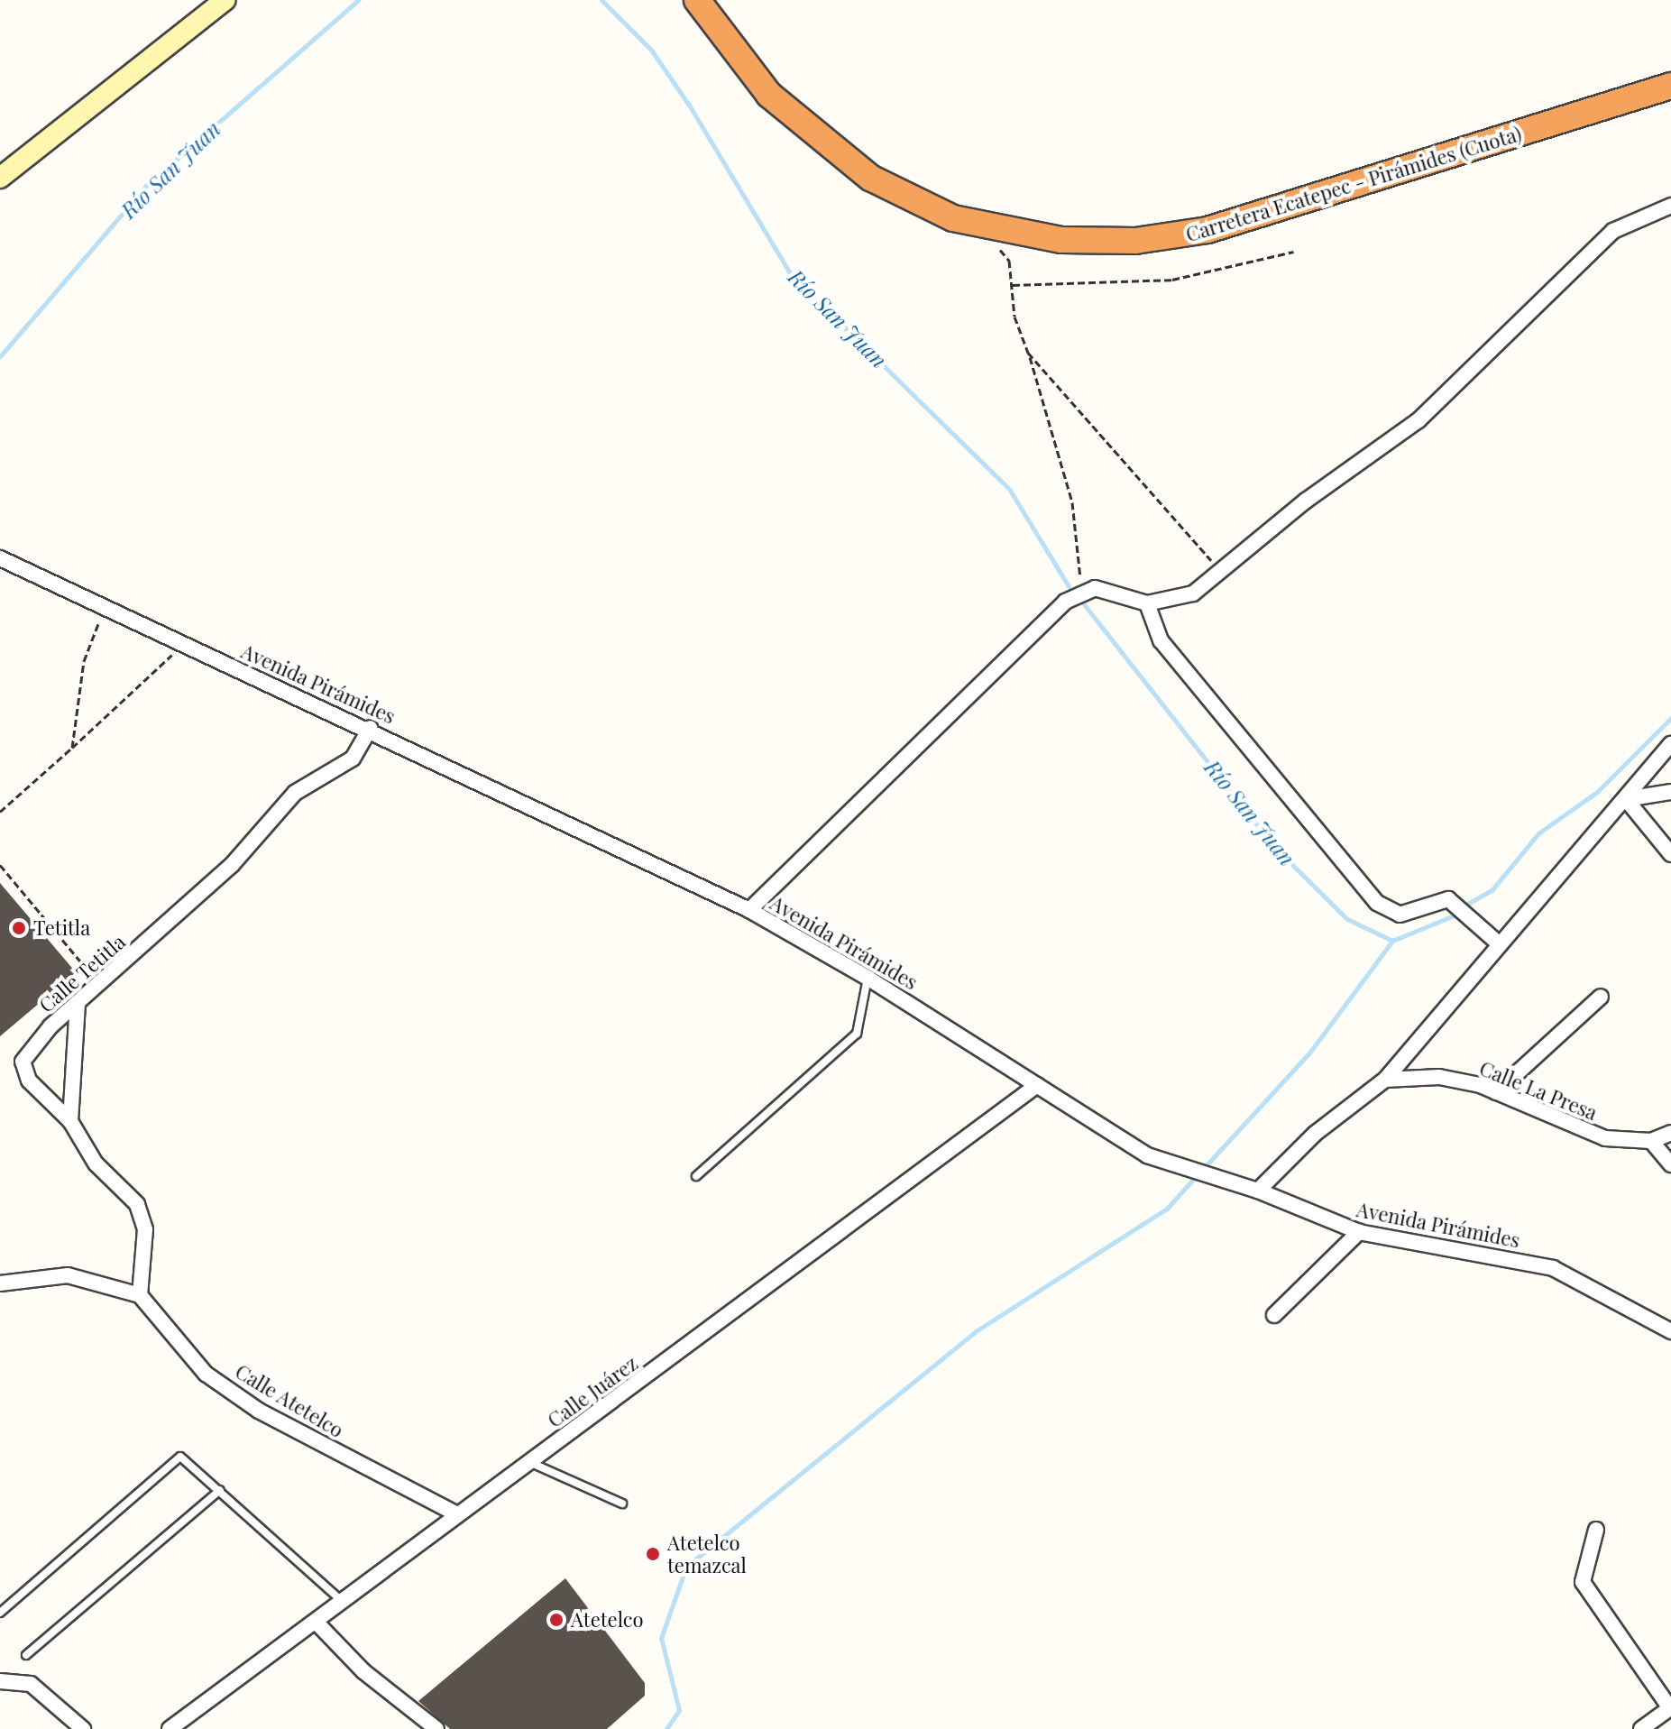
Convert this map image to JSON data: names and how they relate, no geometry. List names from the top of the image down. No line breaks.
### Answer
{"streets":{"highway":["Carretera Ecatepec - Pirámides (Cuota)"],"street":["Avenida Pirámides","Calle Tetitla","Calle La Presa","Calle Juárez","Calle Atetelco"]},"crossings":[["Avenida Pirámides","Calle Tetitla"],["Avenida Pirámides","Calle Juárez"],["Calle Tetitla","Calle Atetelco"],["Calle Juárez","Calle Atetelco"]],"water":["Río San Juan"],"places":["Tetitla","Atetelco temazcal","Atetelco"]}
